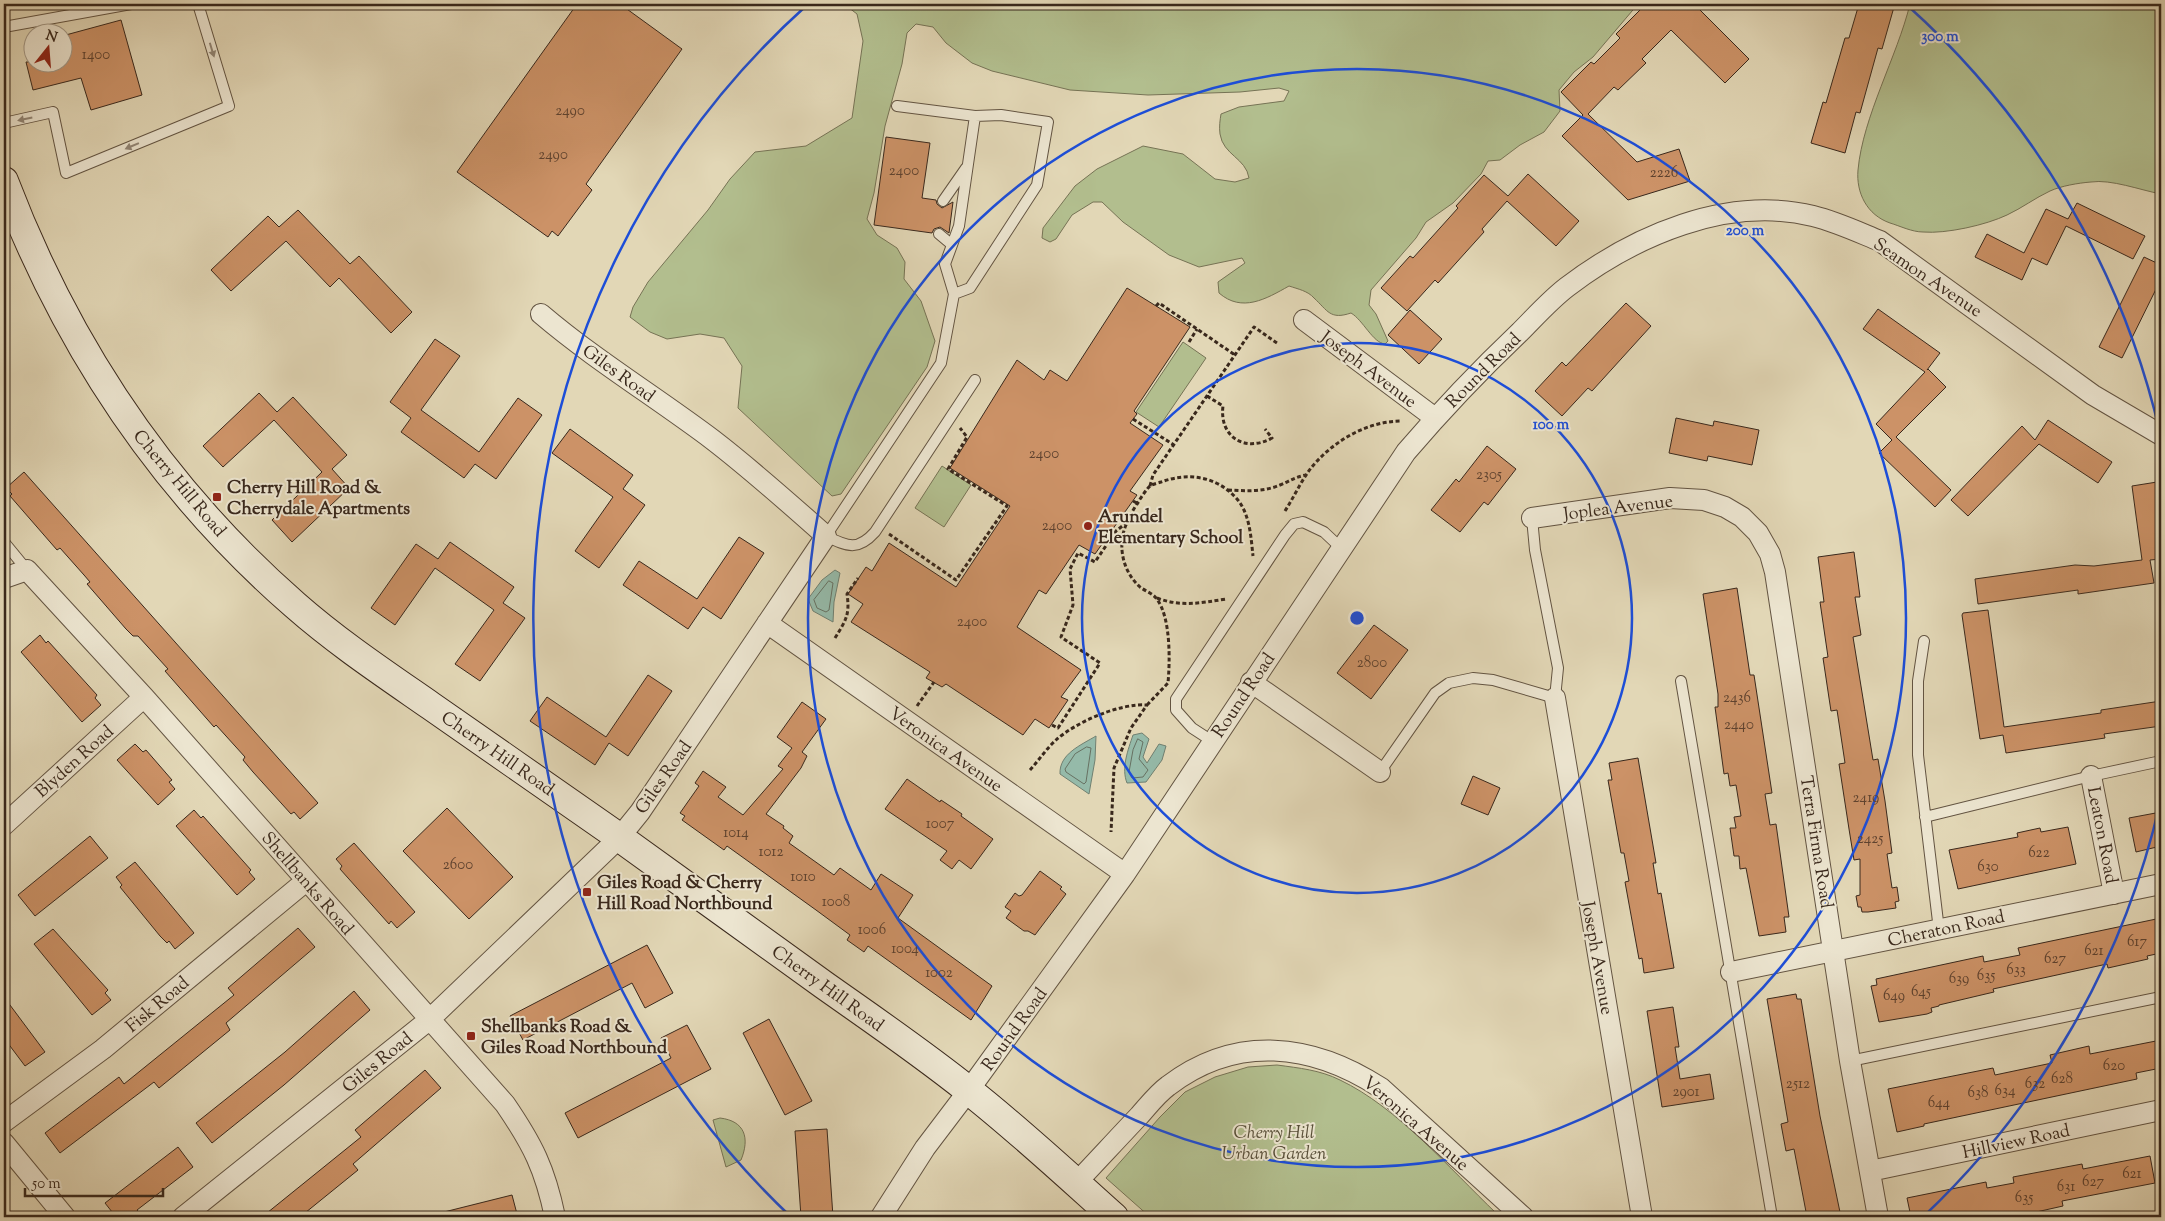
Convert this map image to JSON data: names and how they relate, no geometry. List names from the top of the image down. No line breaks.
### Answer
{"streets":{"street":["Seamon Avenue","Joseph Avenue","Round Road","Giles Road","Cherry Hill Road","Joplea Avenue","Veronica Avenue","Blyden Road","Leaton Road","Terra Firma Road","Shellbanks Road","Cheraton Road","Fisk Road","Hillview Road"]},"crossings":[["Seamon Avenue","Round Road"],["Joseph Avenue","Round Road"],["Round Road","Cherry Hill Road"],["Round Road","Veronica Avenue"],["Giles Road","Cherry Hill Road"],["Giles Road","Veronica Avenue"],["Giles Road","Shellbanks Road"],["Cherry Hill Road","Veronica Avenue"],["Joplea Avenue","Terra Firma Road"],["Blyden Road","Shellbanks Road"],["Leaton Road","Cheraton Road"],["Terra Firma Road","Cheraton Road"],["Terra Firma Road","Hillview Road"],["Shellbanks Road","Fisk Road"]],"parks":["Cherry Hill Urban Garden"],"places":{"transit":["Cherry Hill Road & Cherrydale Apartments","Giles Road & Cherry Hill Road Northbound","Shellbanks Road & Giles Road Northbound"],"other":["Arundel Elementary School"]},"house_numbers":["1400","2490","2490","2400","2226","2400","2305","2400","2400","2800","2436","2440","2419","1007","1014","2425","1012","622","2600","630","1010","1008","1006","617","1004","621","627","633","1002","635","639","645","649","620","628","2512","632","634","2901","638","644","621","627","631","635"],"scale_bar":"50 m","north":"top","rings":["300 m","200 m","100 m"]}
